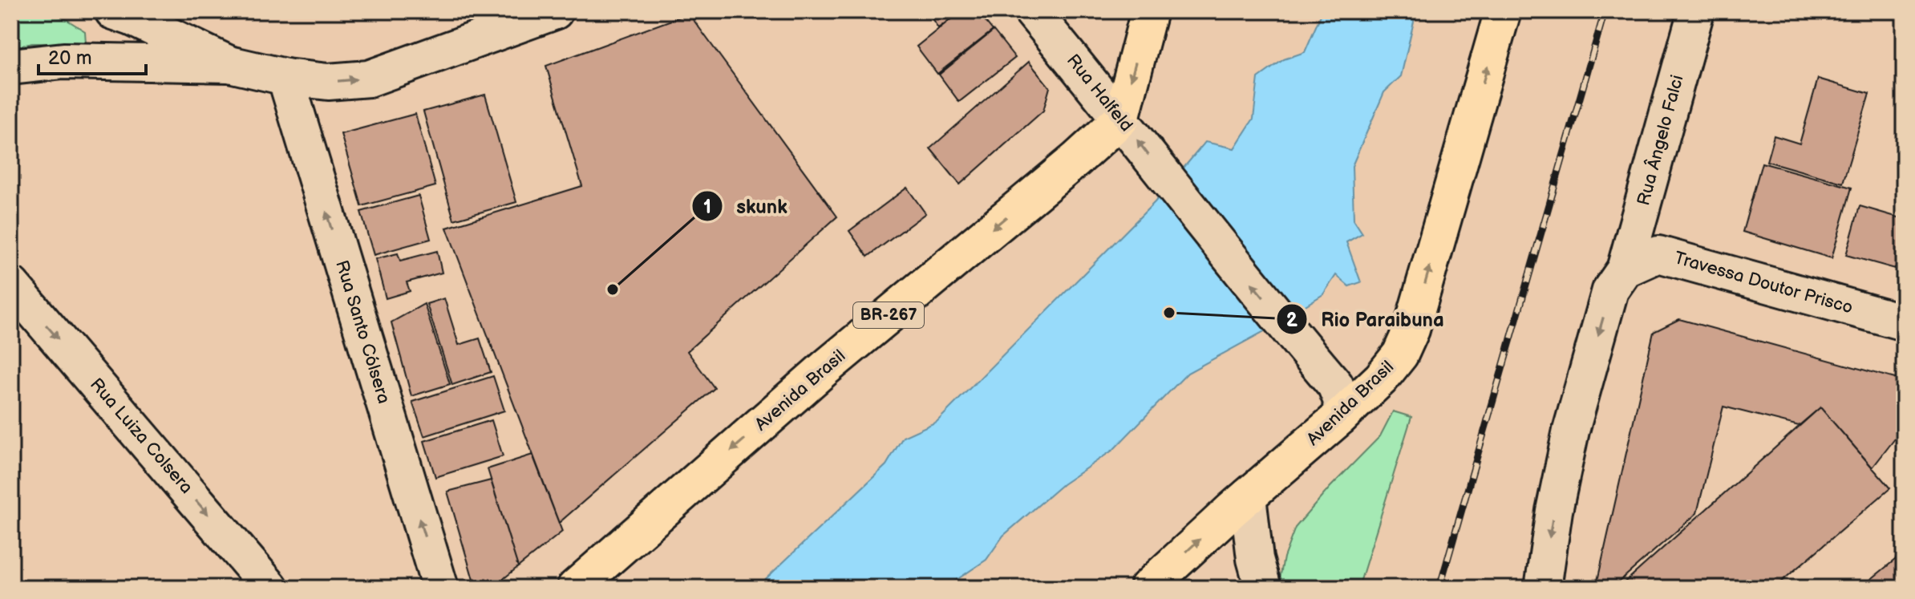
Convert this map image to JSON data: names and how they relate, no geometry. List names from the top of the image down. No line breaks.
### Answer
{"streets":{"highway":["BR-267","Avenida Brasil"],"street":["Rua Halfeld","Rua Ângelo Falci","Travessa Doutor Prisco","Rua Santo Cólsera","Rua Luiza Colsera"]},"crossings":[["Rua Halfeld","Avenida Brasil"],["Rua Ângelo Falci","Travessa Doutor Prisco"]],"one_way":["Rua Halfeld","Rua Ângelo Falci","Rua Santo Cólsera","Rua Luiza Colsera"],"places":["skunk","Rio Paraibuna"],"scale_bar":"20 m"}
